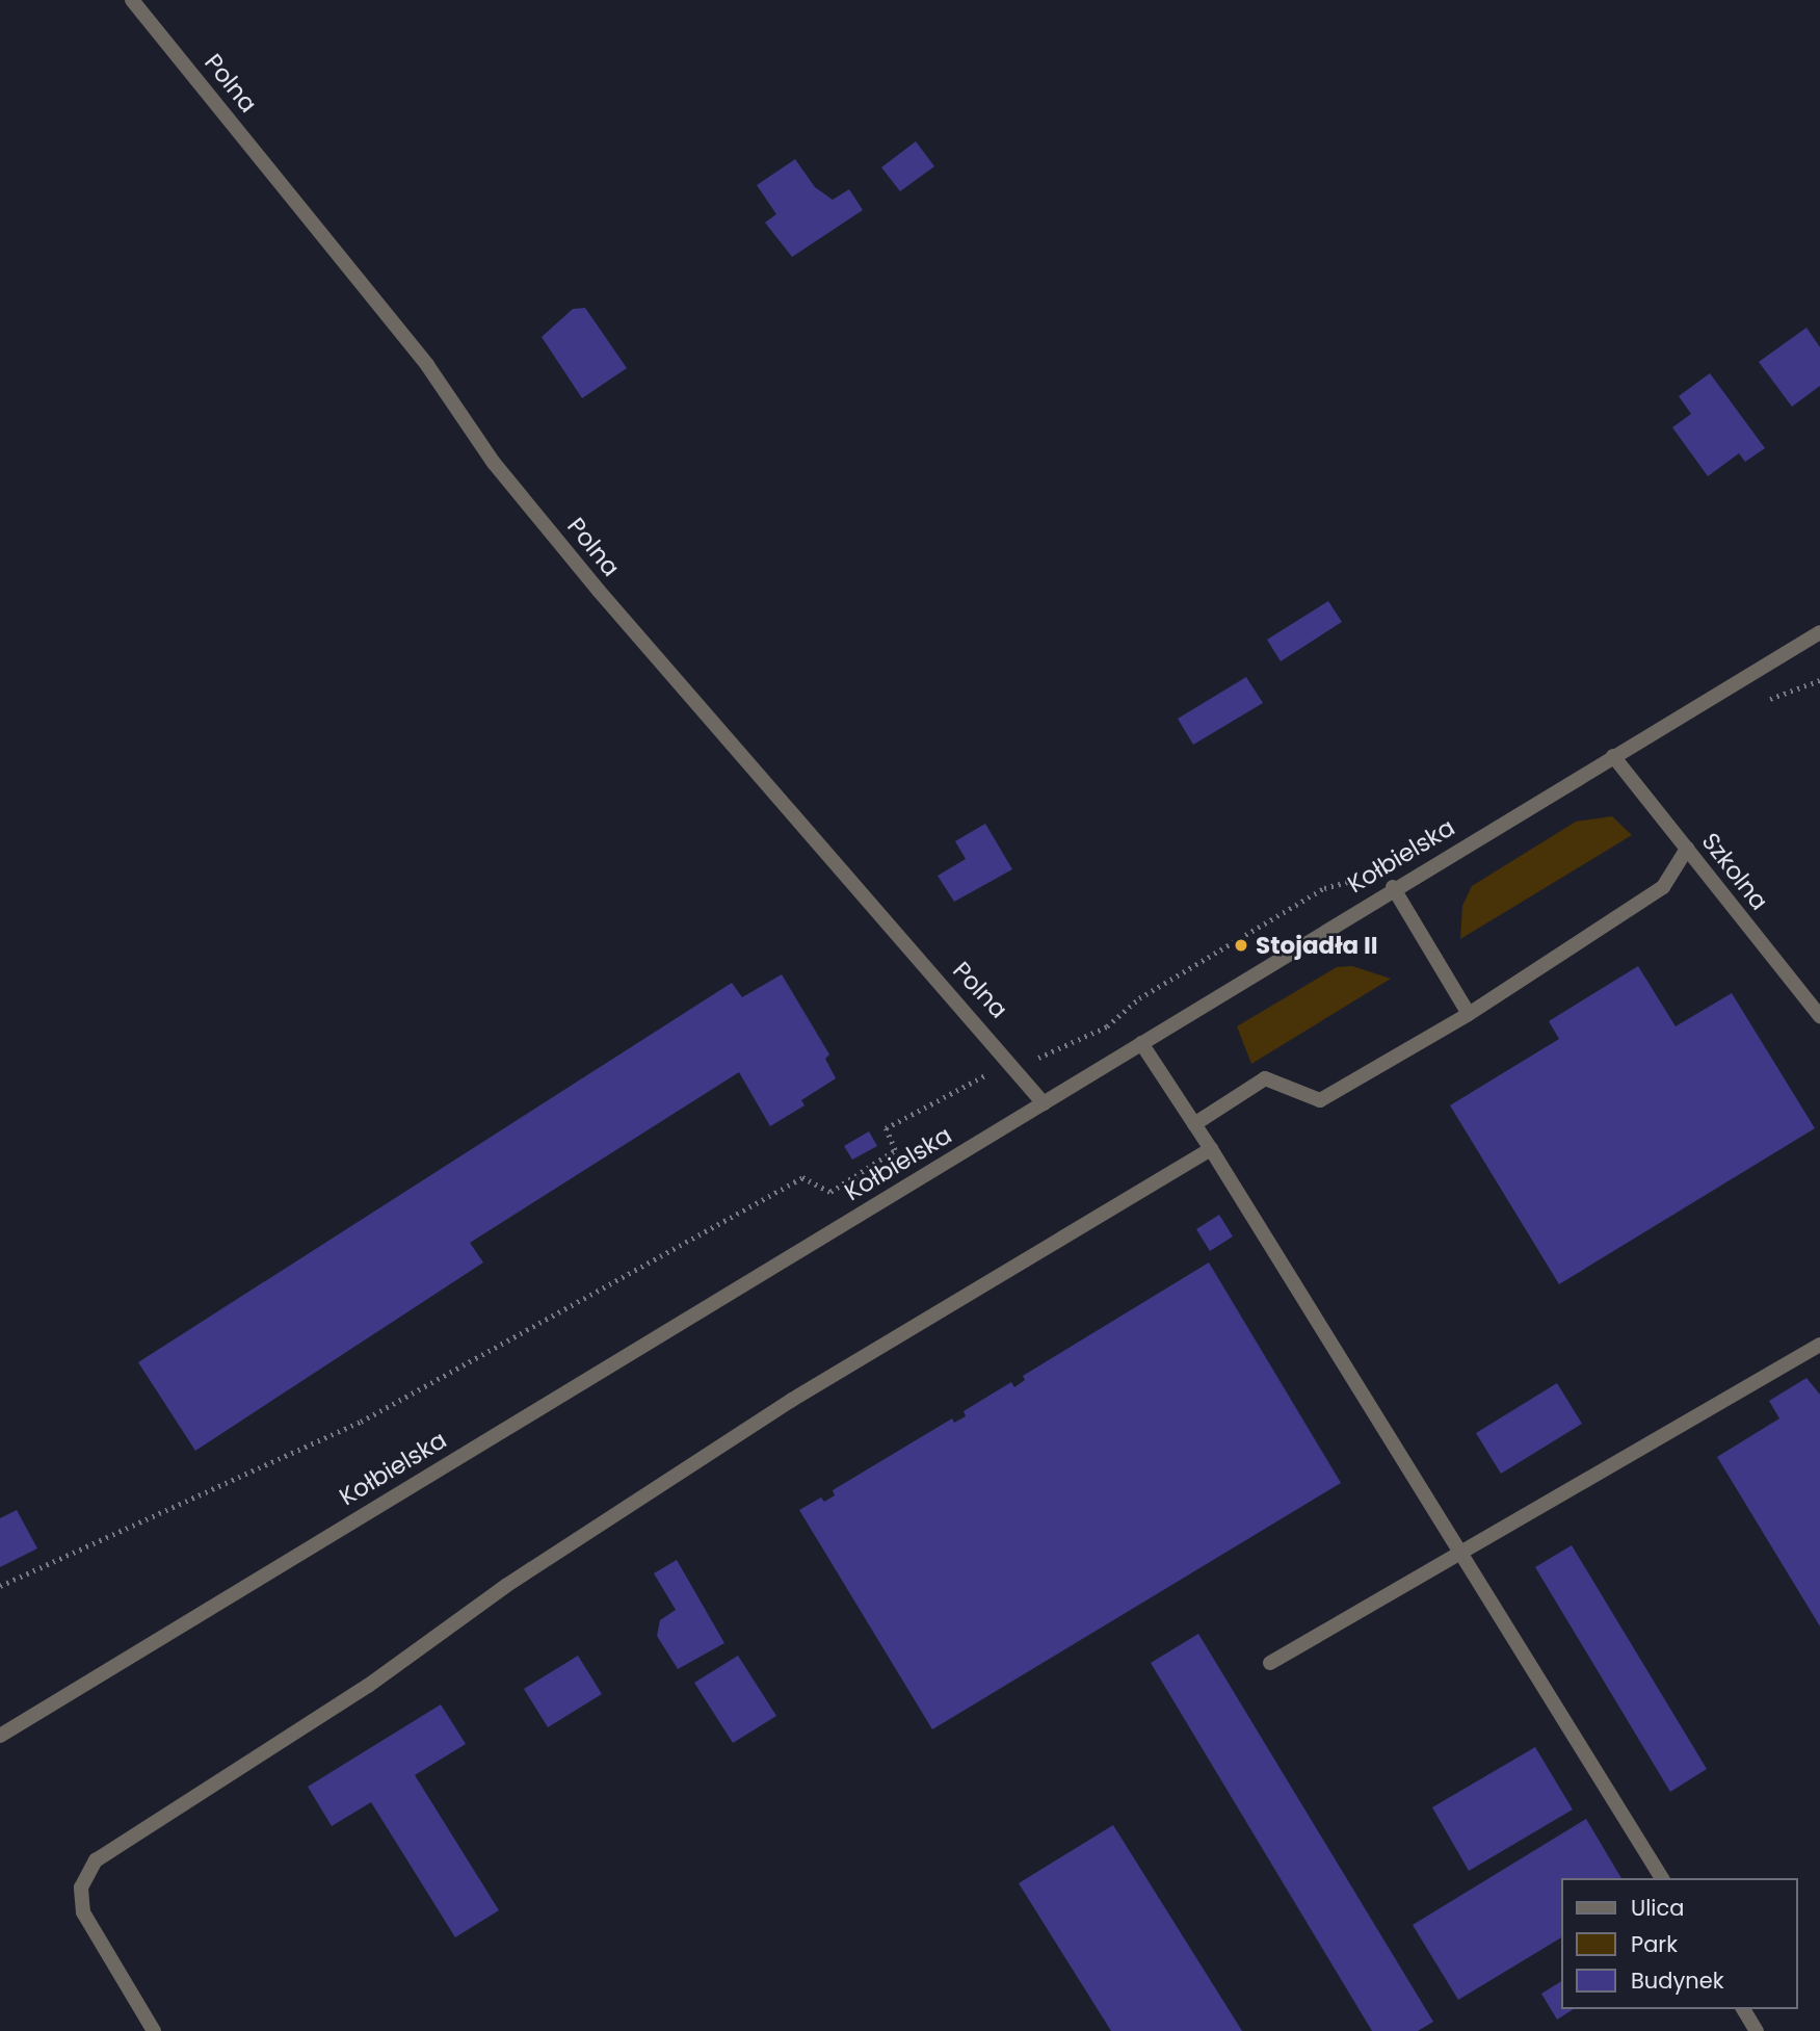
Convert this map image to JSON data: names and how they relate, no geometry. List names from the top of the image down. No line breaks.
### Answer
{"streets":{"street":["Polna","Kołbielska","Szkolna"]},"crossings":[["Polna","Kołbielska"],["Kołbielska","Szkolna"]],"places":["Stojadła II"],"legend":["Ulica","Park","Budynek"]}
